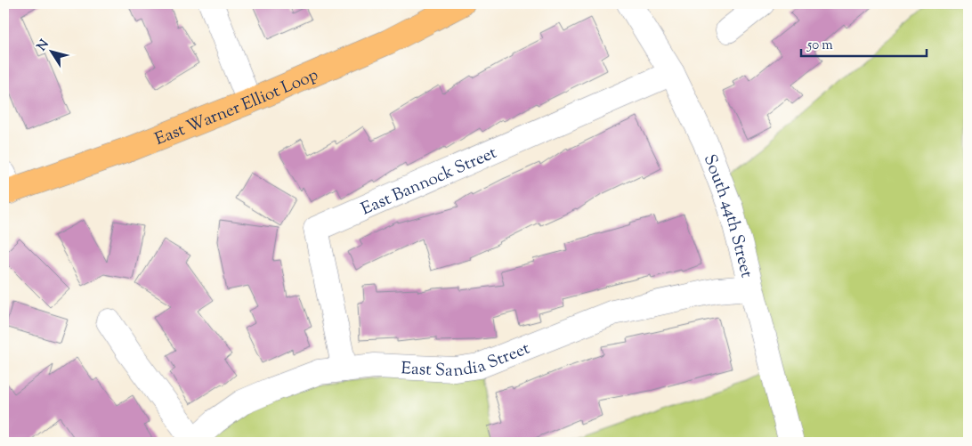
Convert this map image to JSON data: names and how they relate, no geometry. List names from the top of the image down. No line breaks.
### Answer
{"streets":{"main road":["East Warner Elliot Loop"],"street":["East Bannock Street","South 44th Street","East Sandia Street"]},"crossings":[["East Bannock Street","South 44th Street"],["East Bannock Street","East Sandia Street"],["South 44th Street","East Sandia Street"]],"scale_bar":"50 m","north":"top left"}
